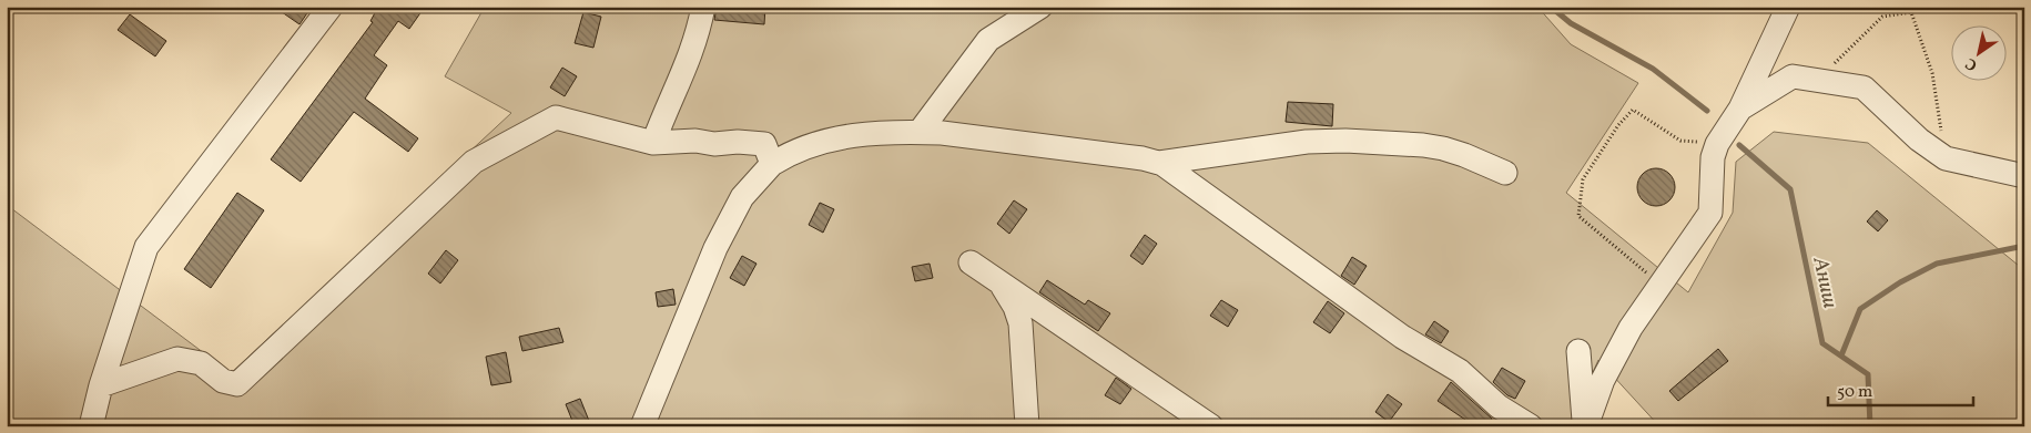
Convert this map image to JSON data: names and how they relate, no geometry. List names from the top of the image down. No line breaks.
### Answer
{"water":["Аниш"],"scale_bar":"50 m","north":"bottom left"}
